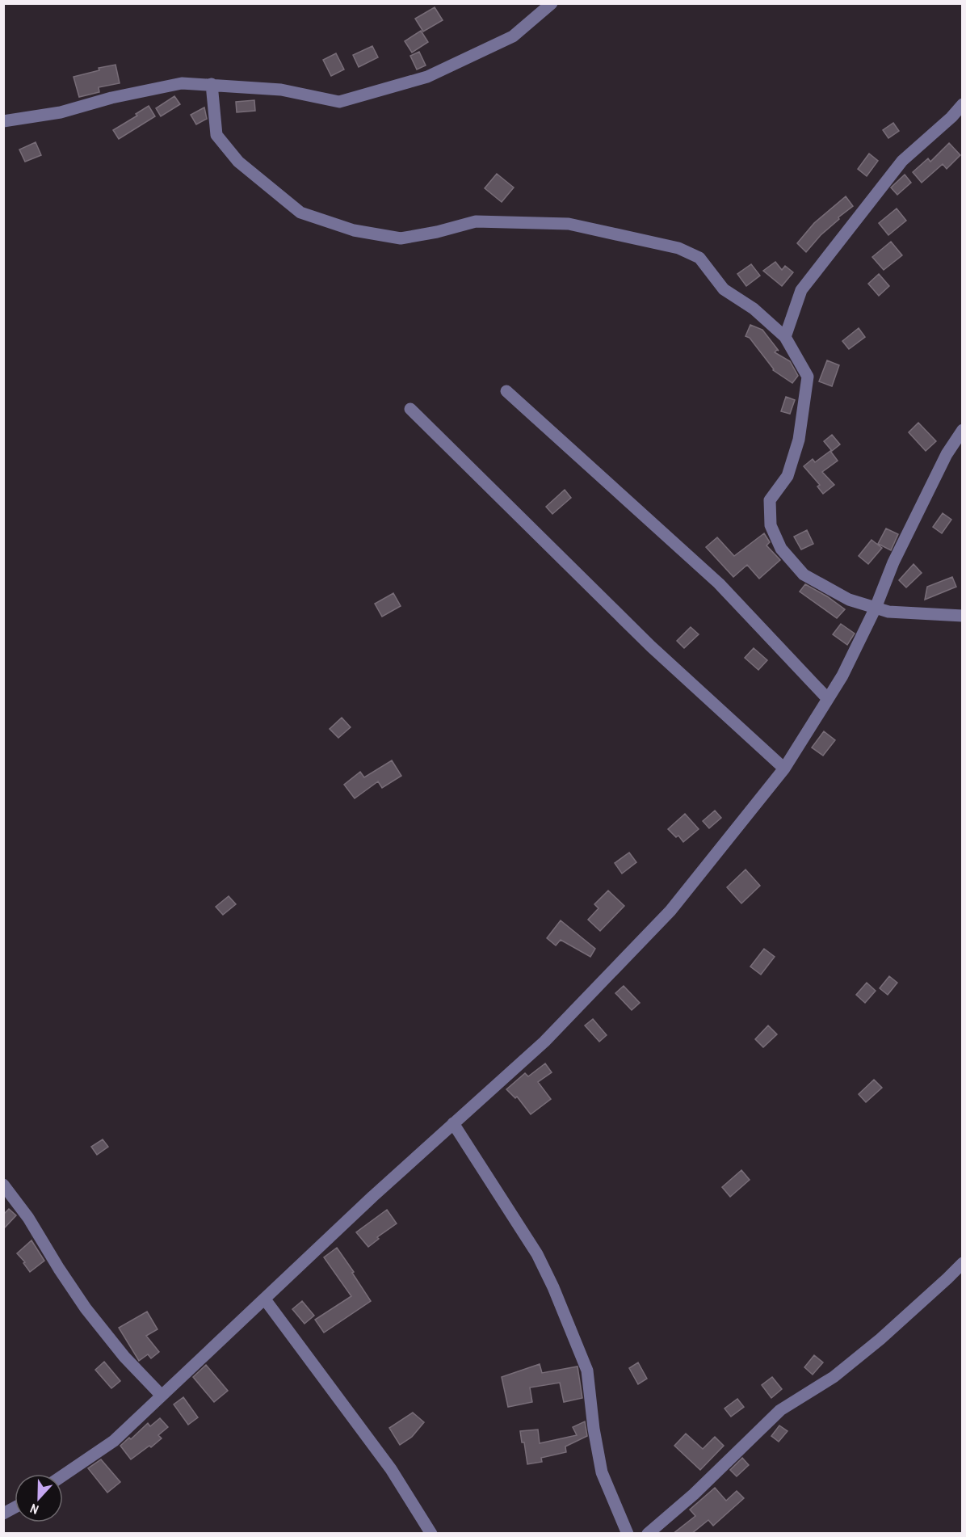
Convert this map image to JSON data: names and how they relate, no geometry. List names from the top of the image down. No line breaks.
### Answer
{"north":"bottom"}
